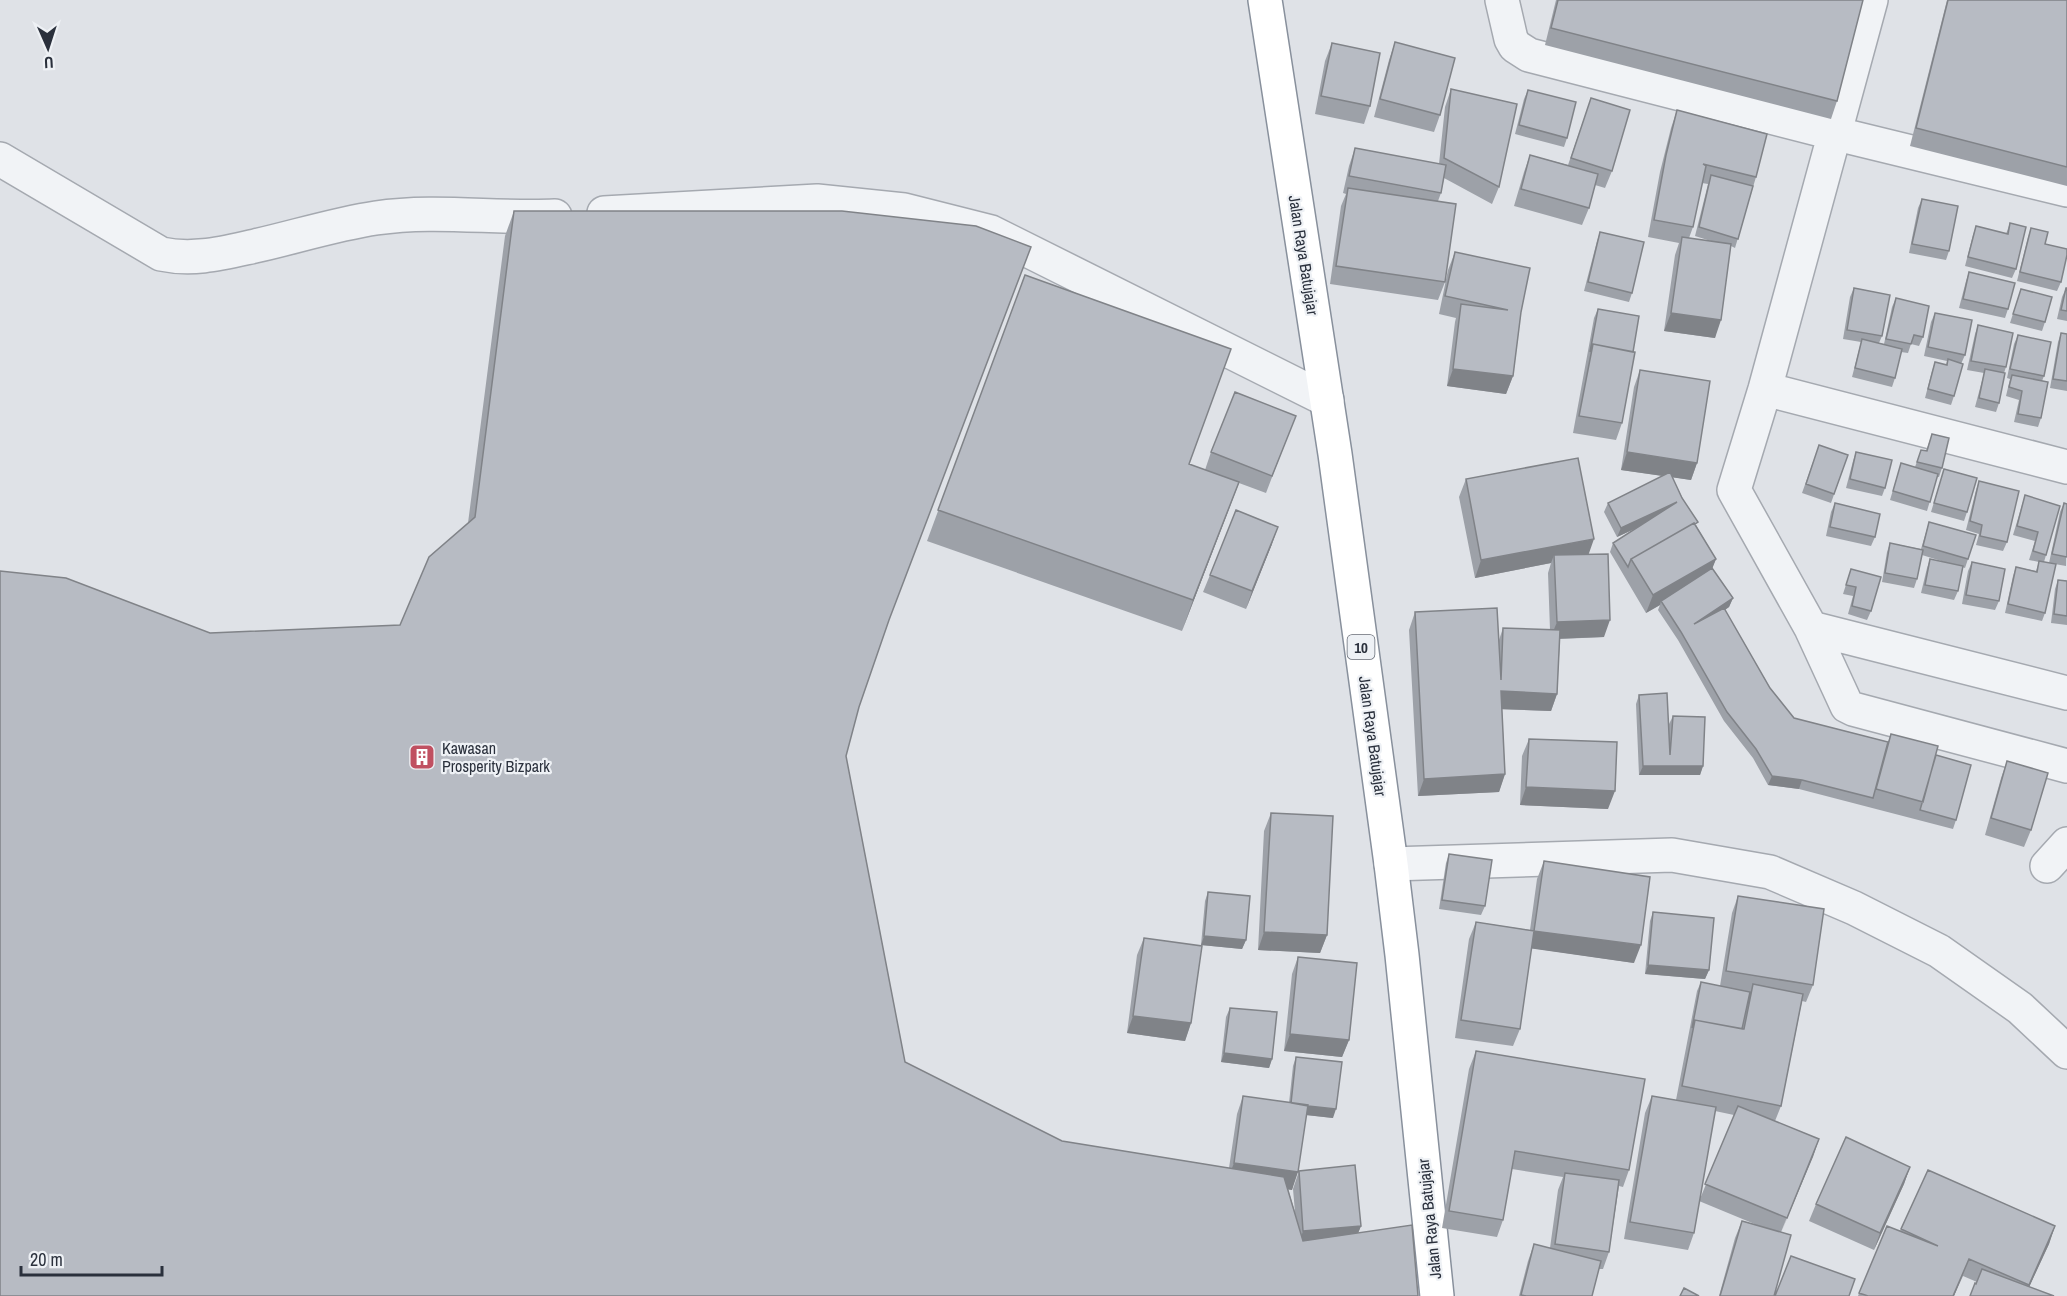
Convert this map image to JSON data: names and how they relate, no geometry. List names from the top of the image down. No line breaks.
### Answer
{"streets":{"highway":["Jalan Raya Batujajar","10"]},"places":{"building":["Kawasan Prosperity Bizpark"]},"scale_bar":"20 m","north":"bottom"}
